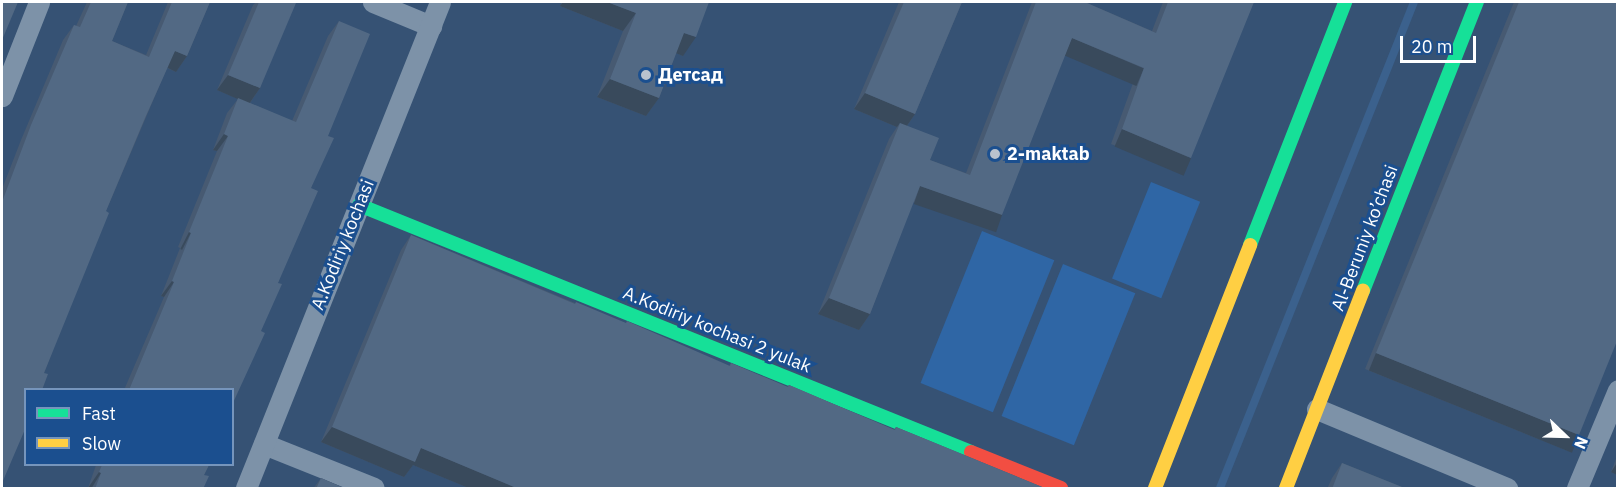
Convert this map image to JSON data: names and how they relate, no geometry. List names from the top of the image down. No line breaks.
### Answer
{"streets":{"main road":["Al-Beruniy ko’chasi","A.Kodiriy kochasi 2 yulak"],"street":["A.Kodiriy kochasi"]},"crossings":[["A.Kodiriy kochasi","A.Kodiriy kochasi 2 yulak"]],"places":["Детсад","2-maktab"],"legend":["Fast","Slow"],"scale_bar":"20 m","north":"bottom right"}
